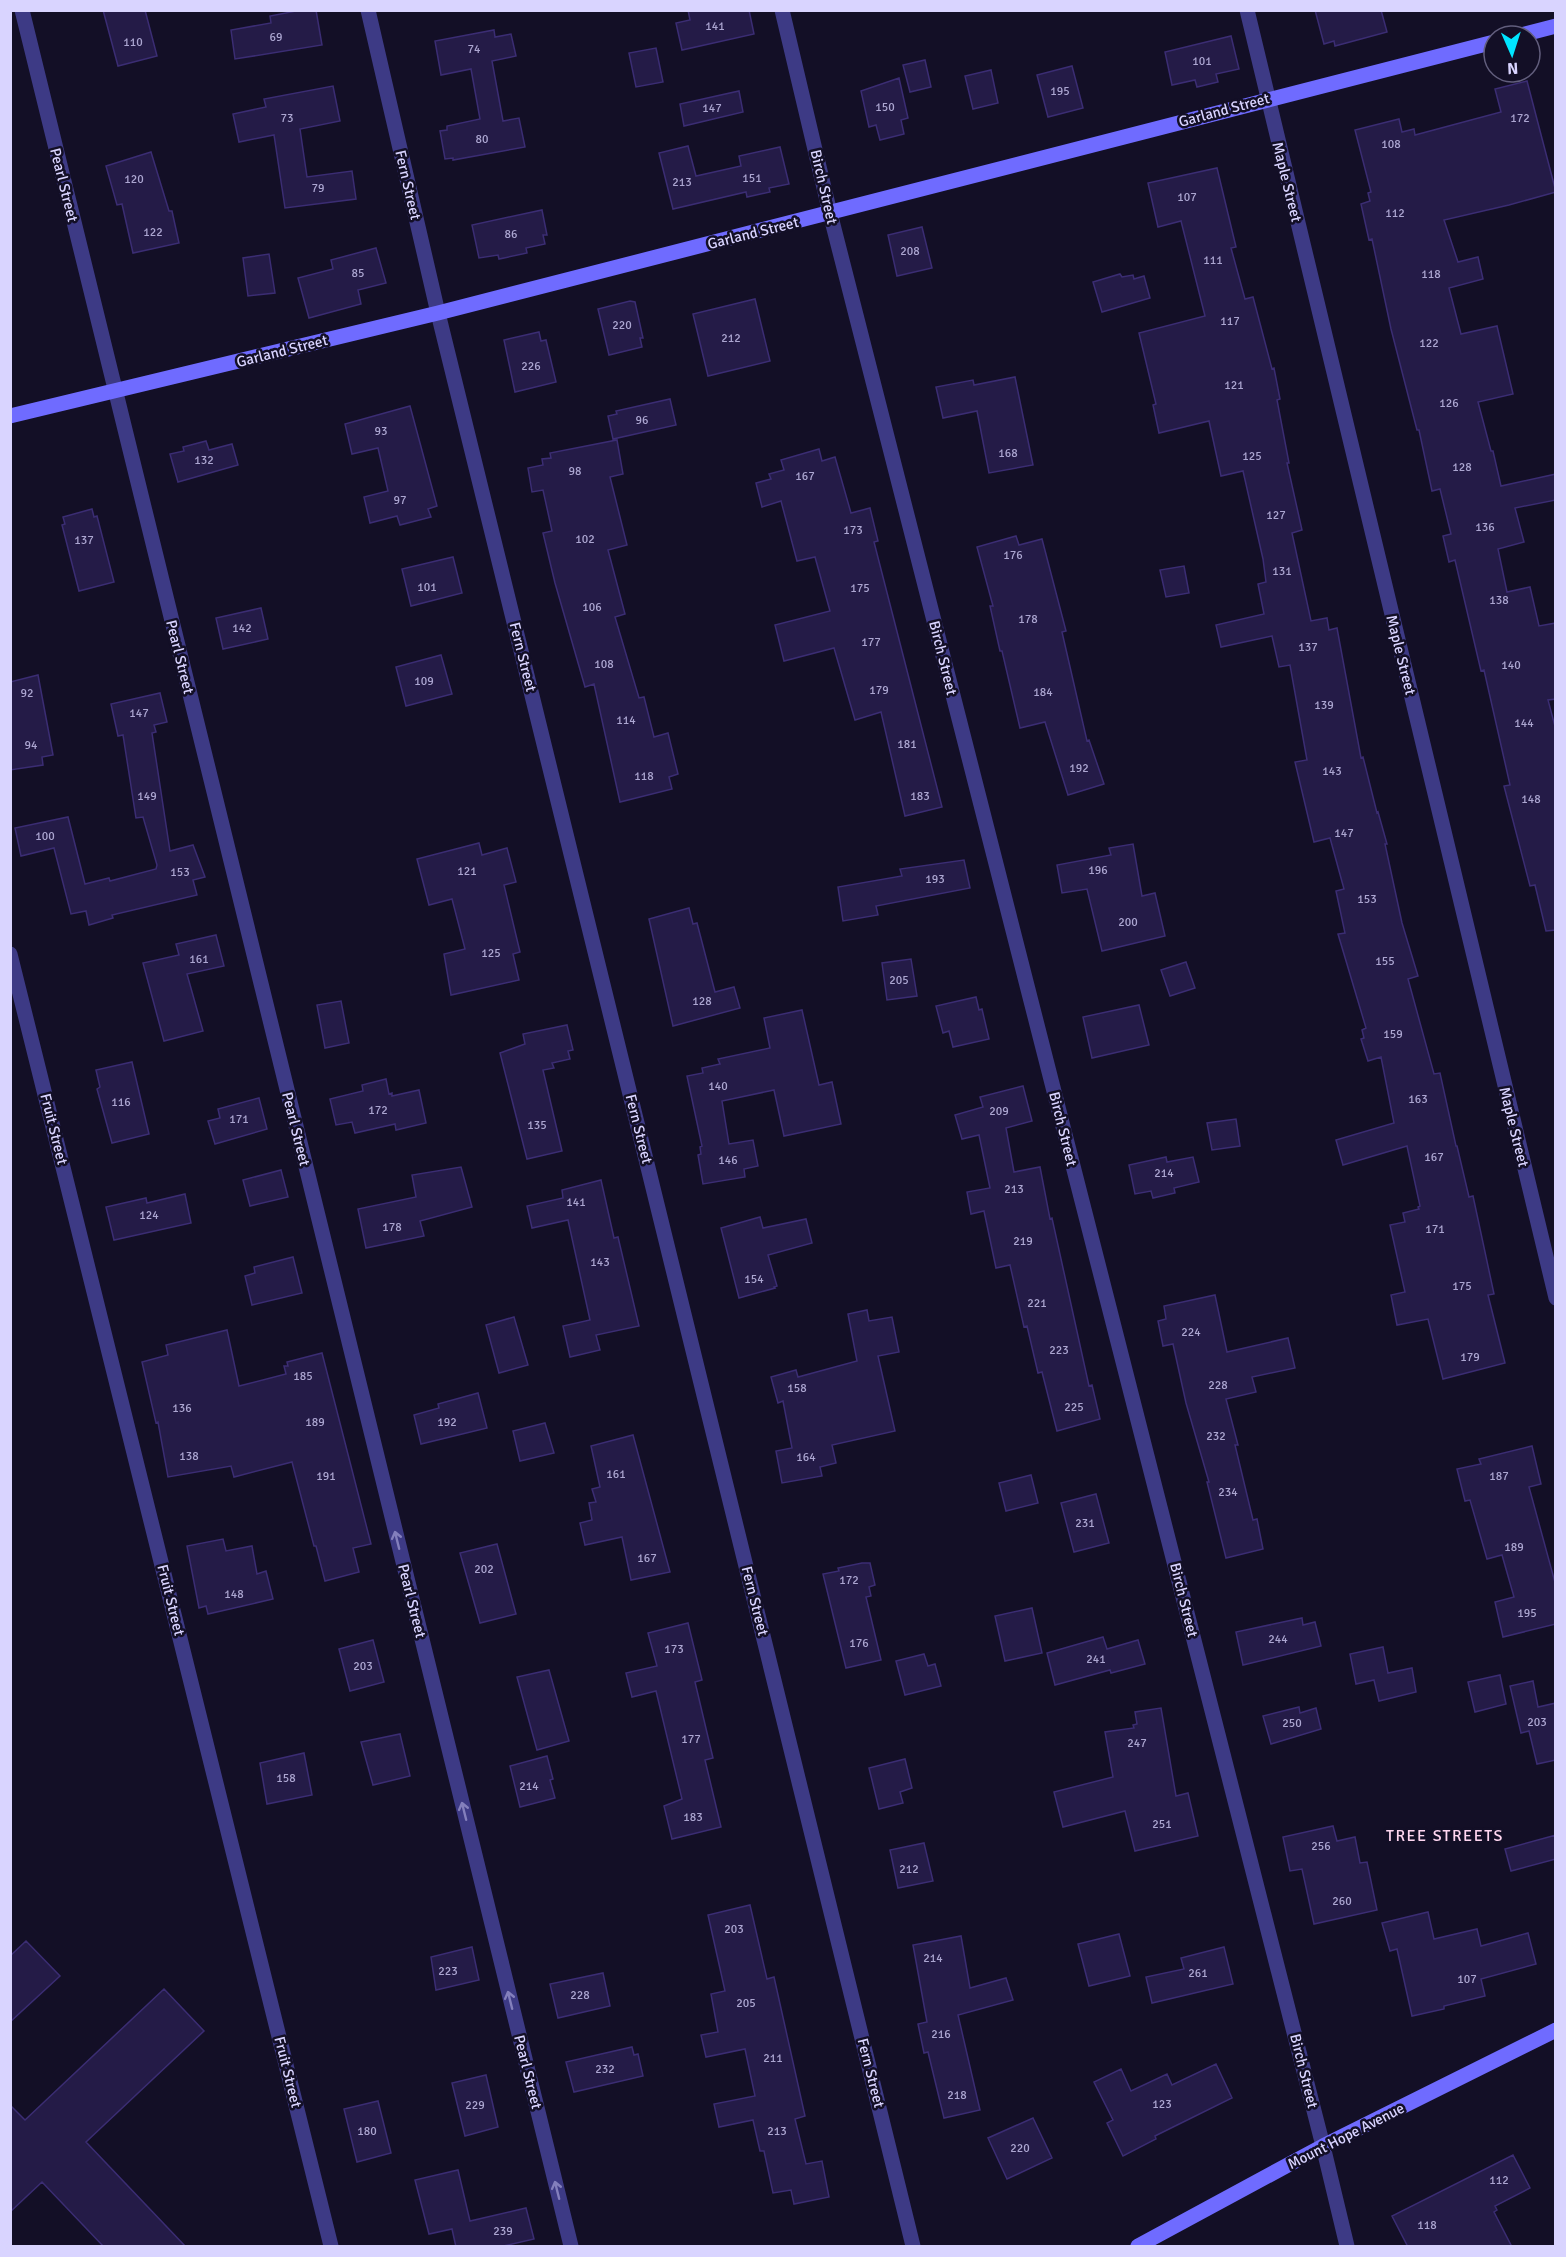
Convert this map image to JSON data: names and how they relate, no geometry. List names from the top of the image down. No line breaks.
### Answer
{"streets":{"street":["Garland Street","Maple Street","Pearl Street","Fern Street","Birch Street","Fruit Street","Mount Hope Avenue"]},"crossings":[["Garland Street","Maple Street"],["Garland Street","Pearl Street"],["Garland Street","Fern Street"],["Garland Street","Birch Street"],["Birch Street","Mount Hope Avenue"]],"one_way":["Pearl Street"],"districts":["TREE STREETS"],"house_numbers":["141","69","110","74","101","195","150","147","73","172","80","108","151","120","213","79","107","112","122","86","208","111","85","118","117","220","212","122","226","121","126","96","93","168","125","132","128","98","167","97","127","136","173","102","137","176","131","101","175","138","106","178","142","177","137","108","140","109","179","184","92","139","147","114","144","181","94","192","143","118","149","183","148","147","100","196","121","153","193","153","200","125","161","155","205","128","159","140","163","116","172","209","171","135","167","146","214","213","141","124","178","171","219","143","154","175","221","224","223","179","185","228","158","225","136","189","192","232","138","164","161","191","187","234","231","189","167","202","172","148","195","244","176","173","241","203","203","250","177","247","158","214","183","251","256","212","260","203","214","223","261","107","228","205","216","211","232","218","123","229","180","213","220","112","118","239"],"north":"bottom"}
